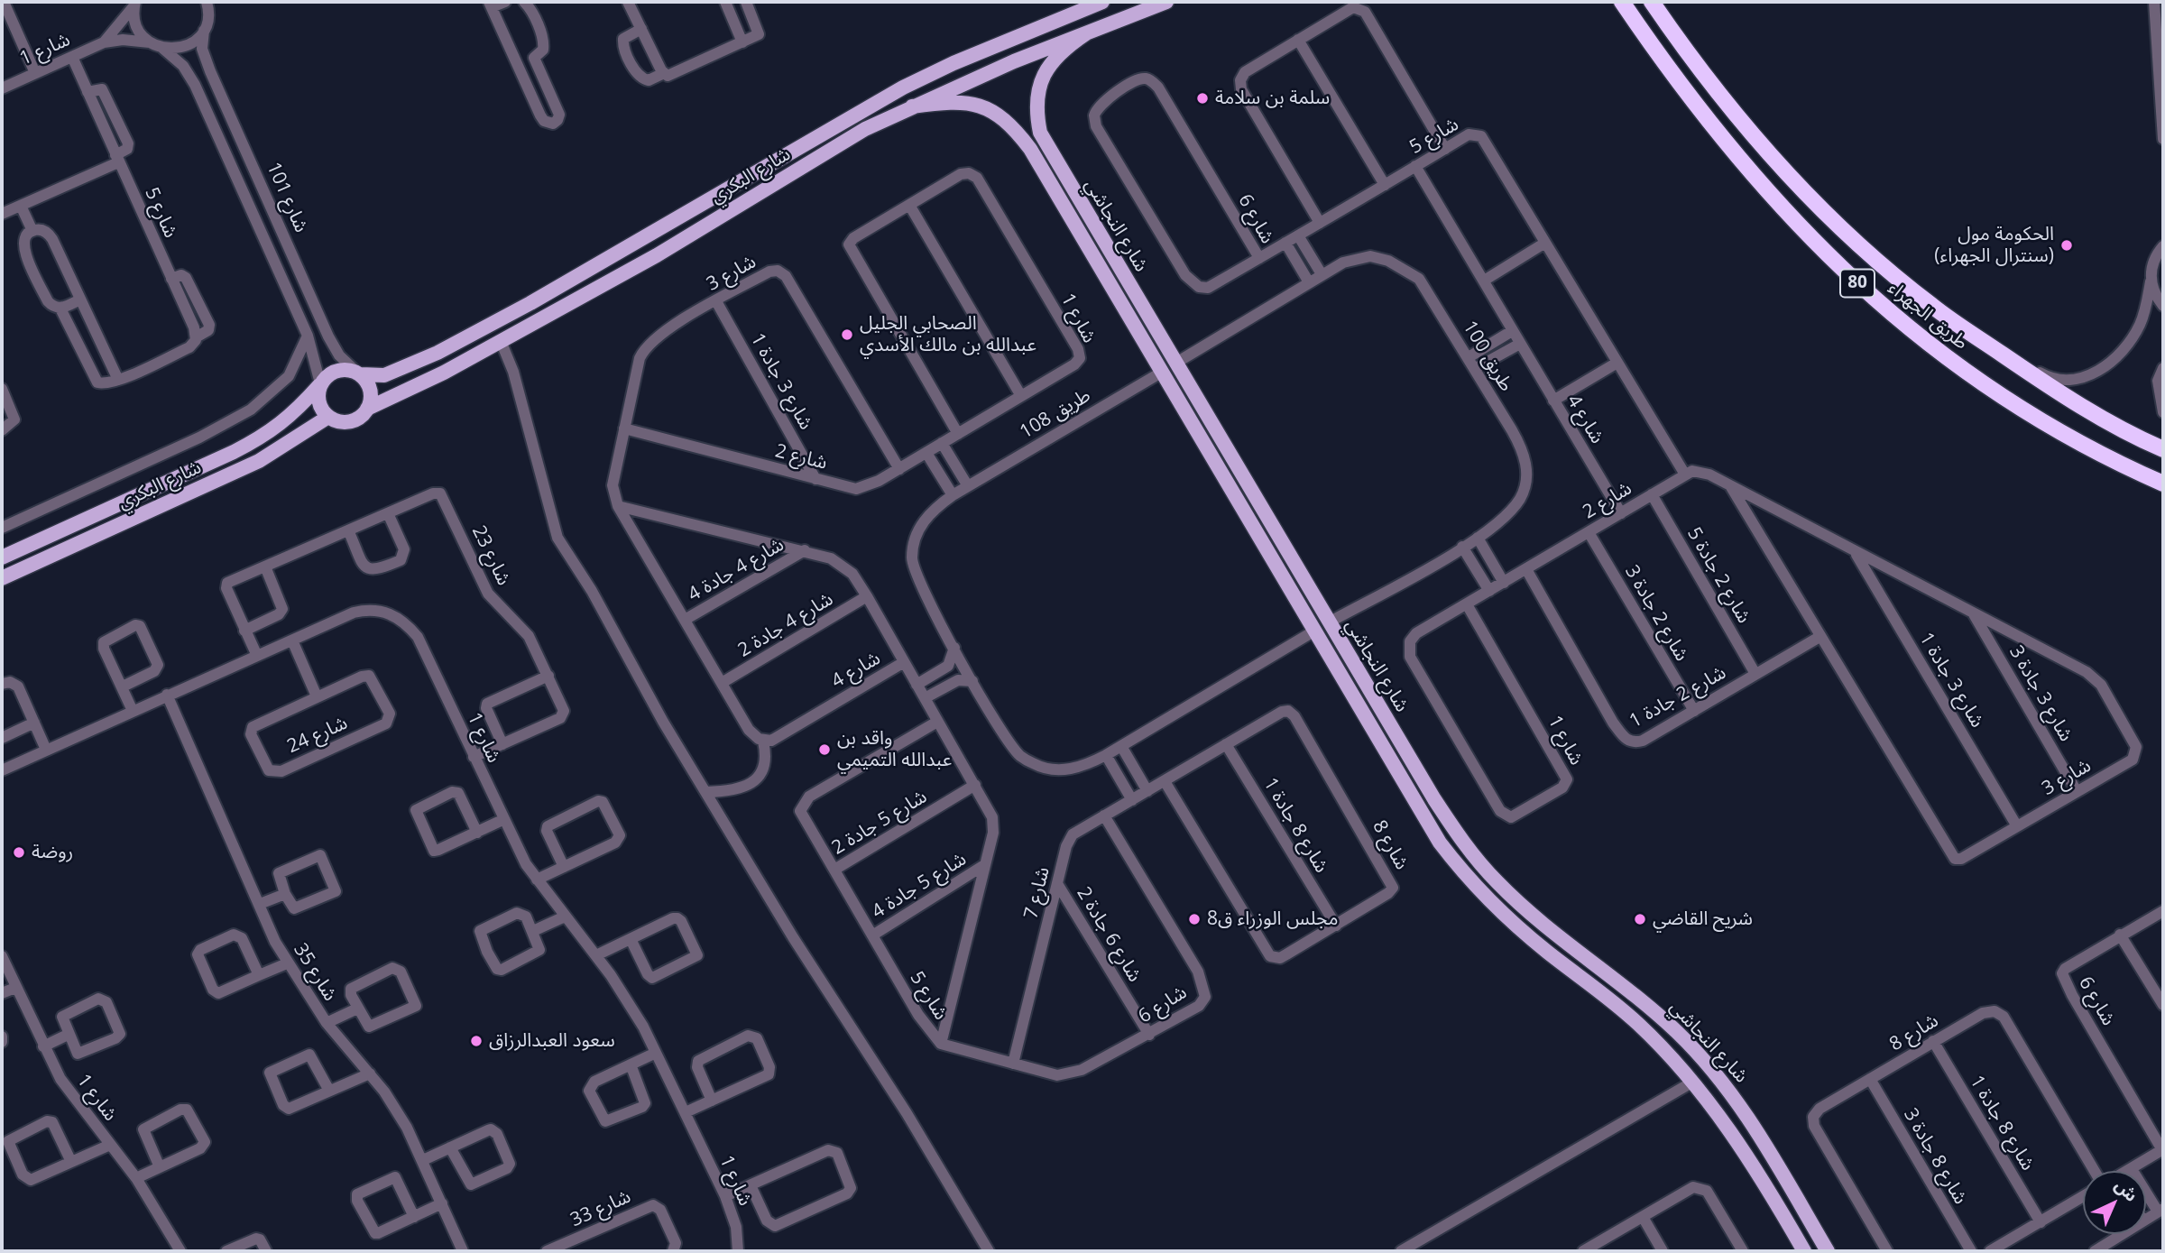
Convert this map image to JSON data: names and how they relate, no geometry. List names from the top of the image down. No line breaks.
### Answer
{"streets":{"highway":["80","طريق الجهراء"],"main road":["شارع البكري","شارع النجاشي"],"street":["شارع 1","شارع 5","شارع 101","شارع 6","شارع 3","طريق 100","شارع 3 جادة 1","طريق 108","شارع 4","شارع 2","شارع 23","شارع 4 جادة 4","شارع 2 جادة 5","شارع 2 جادة 3","شارع 4 جادة 2","شارع 3 جادة 3","شارع 2 جادة 1","شارع 24","شارع 5 جادة 2","شارع 8 جادة 1","شارع 8","شارع 5 جادة 4","شارع 7","شارع 6 جادة 2","شارع 35","شارع 8 جادة 3","شارع 33"]},"crossings":[["شارع 1","شارع 5"],["شارع 1","شارع 101"],["شارع 1","شارع 2"],["شارع 1","شارع 23"],["شارع 1","شارع 24"],["شارع 1","شارع 35"],["شارع 5","شارع 6"],["شارع 5","شارع 4"],["شارع 5","شارع 2"],["شارع 5","شارع 5 جادة 2"],["شارع 5","شارع 5 جادة 4"],["شارع البكري","شارع 101"],["شارع البكري","شارع النجاشي"],["شارع 6","شارع 7"],["شارع 6","شارع 6 جادة 2"],["شارع النجاشي","طريق 100"],["شارع النجاشي","طريق 108"],["شارع 3","شارع 3 جادة 1"],["شارع 3","شارع 4"],["شارع 3","شارع 2"],["شارع 3","شارع 3 جادة 3"],["شارع 3","شارع 2 جادة 1"],["شارع 3 جادة 1","شارع 2"],["شارع 4","شارع 2"],["شارع 4","شارع 4 جادة 4"],["شارع 4","شارع 4 جادة 2"],["شارع 2","شارع 2 جادة 5"],["شارع 2","شارع 2 جادة 3"],["شارع 2","شارع 2 جادة 1"],["شارع 2 جادة 5","شارع 2 جادة 1"],["شارع 2 جادة 3","شارع 2 جادة 1"],["شارع 8 جادة 1","شارع 8"],["شارع 8","شارع 7"],["شارع 8","شارع 8 جادة 3"],["شارع 7","شارع 6 جادة 2"]],"places":["سلمة بن سلامة","الحكومة مول (سنترال الجهراء)","الصحابي الجليل عبدالله بن مالك الأسدي","واقد بن عبدالله التميمي","روضة","مجلس الوزراء ق8","شريح القاضي","سعود العبدالرزاق"],"north":"top right"}
